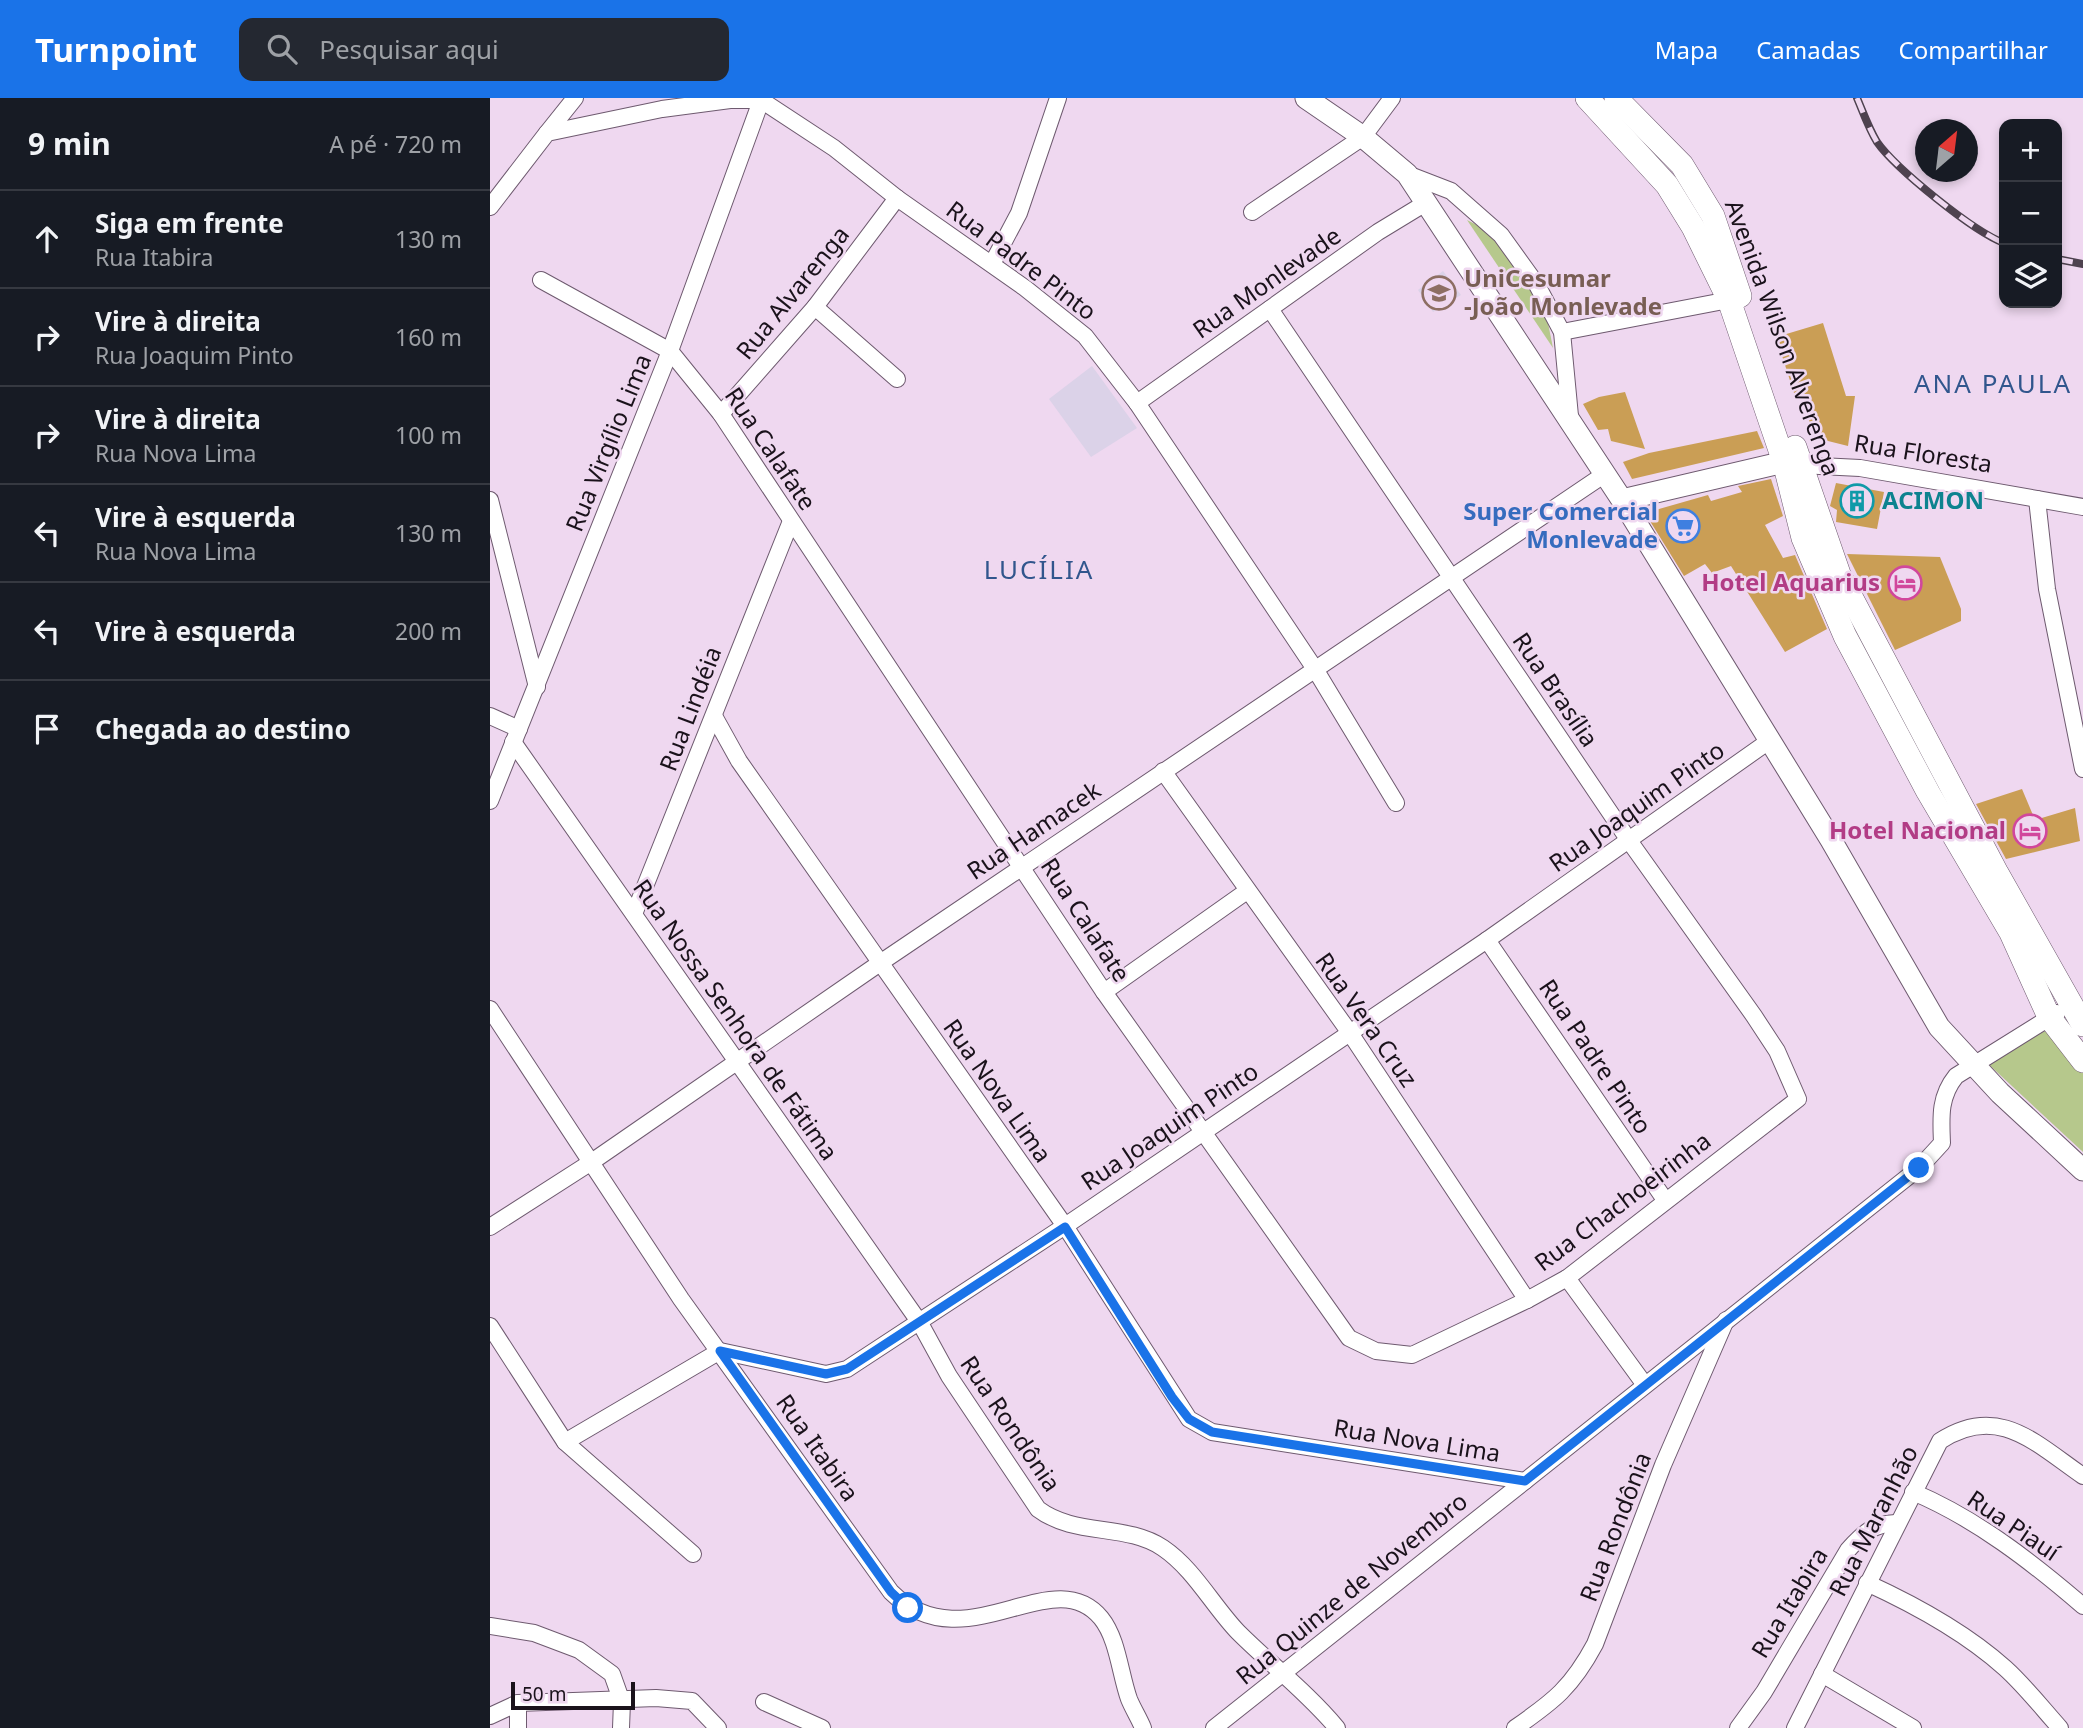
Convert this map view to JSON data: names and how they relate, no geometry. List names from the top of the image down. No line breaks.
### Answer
{"streets":{"main road":["Avenida Wilson Alverenga"],"street":["Rua Padre Pinto","Rua Monlevade","Rua Alvarenga","Rua Virgílio Lima","Rua Calafate","Rua Floresta","Rua Brasília","Rua Lindéia","Rua Joaquim Pinto","Rua Hamacek","Rua Nossa Senhora de Fátima","Rua Vera Cruz","Rua Nova Lima","Rua Chachoeirinha","Rua Rondônia","Rua Itabira","Rua Maranhão","Rua Piauí","Rua Quinze de Novembro"]},"crossings":[["Rua Padre Pinto","Rua Monlevade"],["Rua Padre Pinto","Rua Alvarenga"],["Rua Padre Pinto","Rua Virgílio Lima"],["Rua Padre Pinto","Rua Joaquim Pinto"],["Rua Padre Pinto","Rua Hamacek"],["Rua Padre Pinto","Rua Chachoeirinha"],["Rua Monlevade","Rua Brasília"],["Rua Alvarenga","Rua Calafate"],["Avenida Wilson Alverenga","Rua Floresta"],["Rua Virgílio Lima","Rua Calafate"],["Rua Virgílio Lima","Rua Nossa Senhora de Fátima"],["Rua Calafate","Rua Lindéia"],["Rua Calafate","Rua Joaquim Pinto"],["Rua Calafate","Rua Hamacek"],["Rua Calafate","Rua Chachoeirinha"],["Rua Brasília","Rua Joaquim Pinto"],["Rua Brasília","Rua Hamacek"],["Rua Brasília","Rua Chachoeirinha"],["Rua Lindéia","Rua Nossa Senhora de Fátima"],["Rua Lindéia","Rua Nova Lima"],["Rua Joaquim Pinto","Rua Nossa Senhora de Fátima"],["Rua Joaquim Pinto","Rua Vera Cruz"],["Rua Joaquim Pinto","Rua Nova Lima"],["Rua Joaquim Pinto","Rua Rondônia"],["Rua Joaquim Pinto","Rua Itabira"],["Rua Hamacek","Rua Nossa Senhora de Fátima"],["Rua Hamacek","Rua Vera Cruz"],["Rua Hamacek","Rua Nova Lima"],["Rua Hamacek","Rua Itabira"],["Rua Nossa Senhora de Fátima","Rua Rondônia"],["Rua Vera Cruz","Rua Chachoeirinha"],["Rua Nova Lima","Rua Quinze de Novembro"],["Rua Rondônia","Rua Quinze de Novembro"],["Rua Itabira","Rua Maranhão"],["Rua Maranhão","Rua Piauí"]],"districts":["ANA PAULA","LUCÍLIA"],"places":{"school or university":["UniCesumar -João Monlevade"],"building":["ACIMON"],"supermarket":["Super Comercial Monlevade"],"hotel":["Hotel Aquarius","Hotel Nacional"]},"scale_bar":"50 m","north":"top right","page":{"header":"Turnpoint","search":"Pesquisar aqui","nav":["Mapa","Camadas","Compartilhar"],"heading":["9 min","A pé · 720 m"],"map_buttons":["+","−"],"list":[["Siga em frente","Rua Itabira","130 m"],["Vire à direita","Rua Joaquim Pinto","160 m"],["Vire à direita","Rua Nova Lima","100 m"],["Vire à esquerda","Rua Nova Lima","130 m"],["Vire à esquerda","200 m"],"Chegada ao destino"],"scale":"50 m"}}
